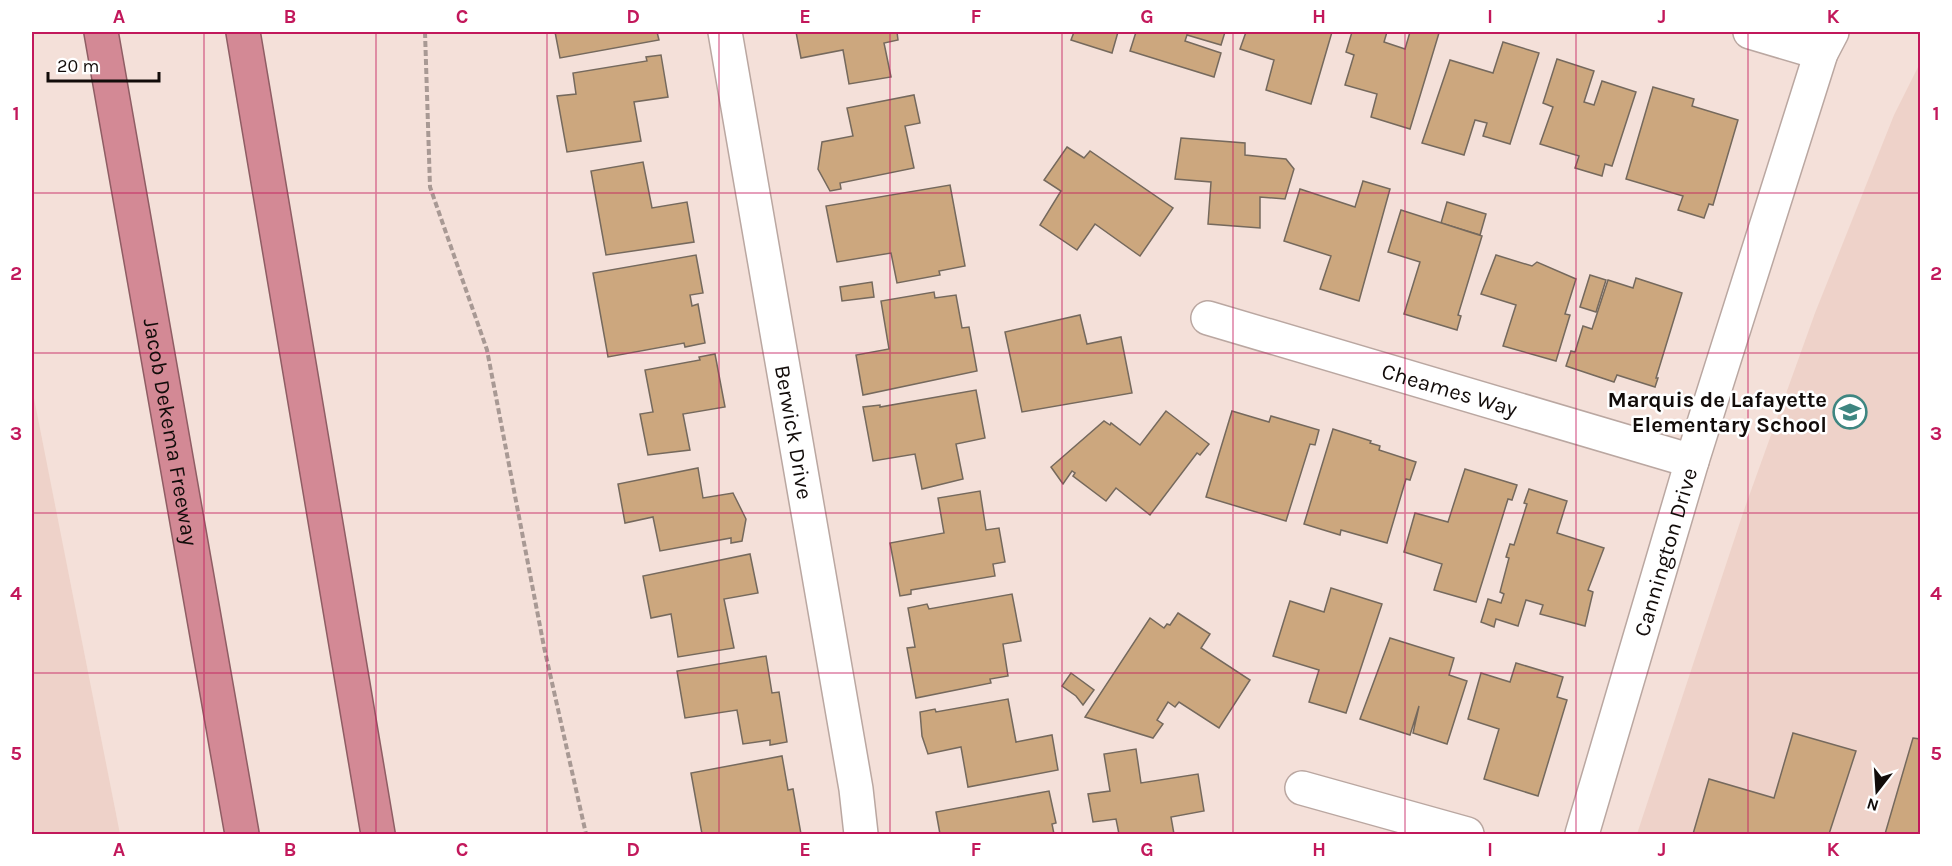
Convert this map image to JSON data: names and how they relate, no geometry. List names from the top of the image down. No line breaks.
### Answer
{"streets":{"highway":["Jacob Dekema Freeway"],"street":["Cheames Way","Berwick Drive","Cannington Drive"]},"crossings":[["Cheames Way","Cannington Drive"]],"places":{"school or university":["Marquis de Lafayette Elementary School"]},"scale_bar":"20 m","north":"bottom","grid":{"columns":["A","B","C","D","E","F","G","H","I","J","K"],"rows":["1","2","3","4","5"]}}
